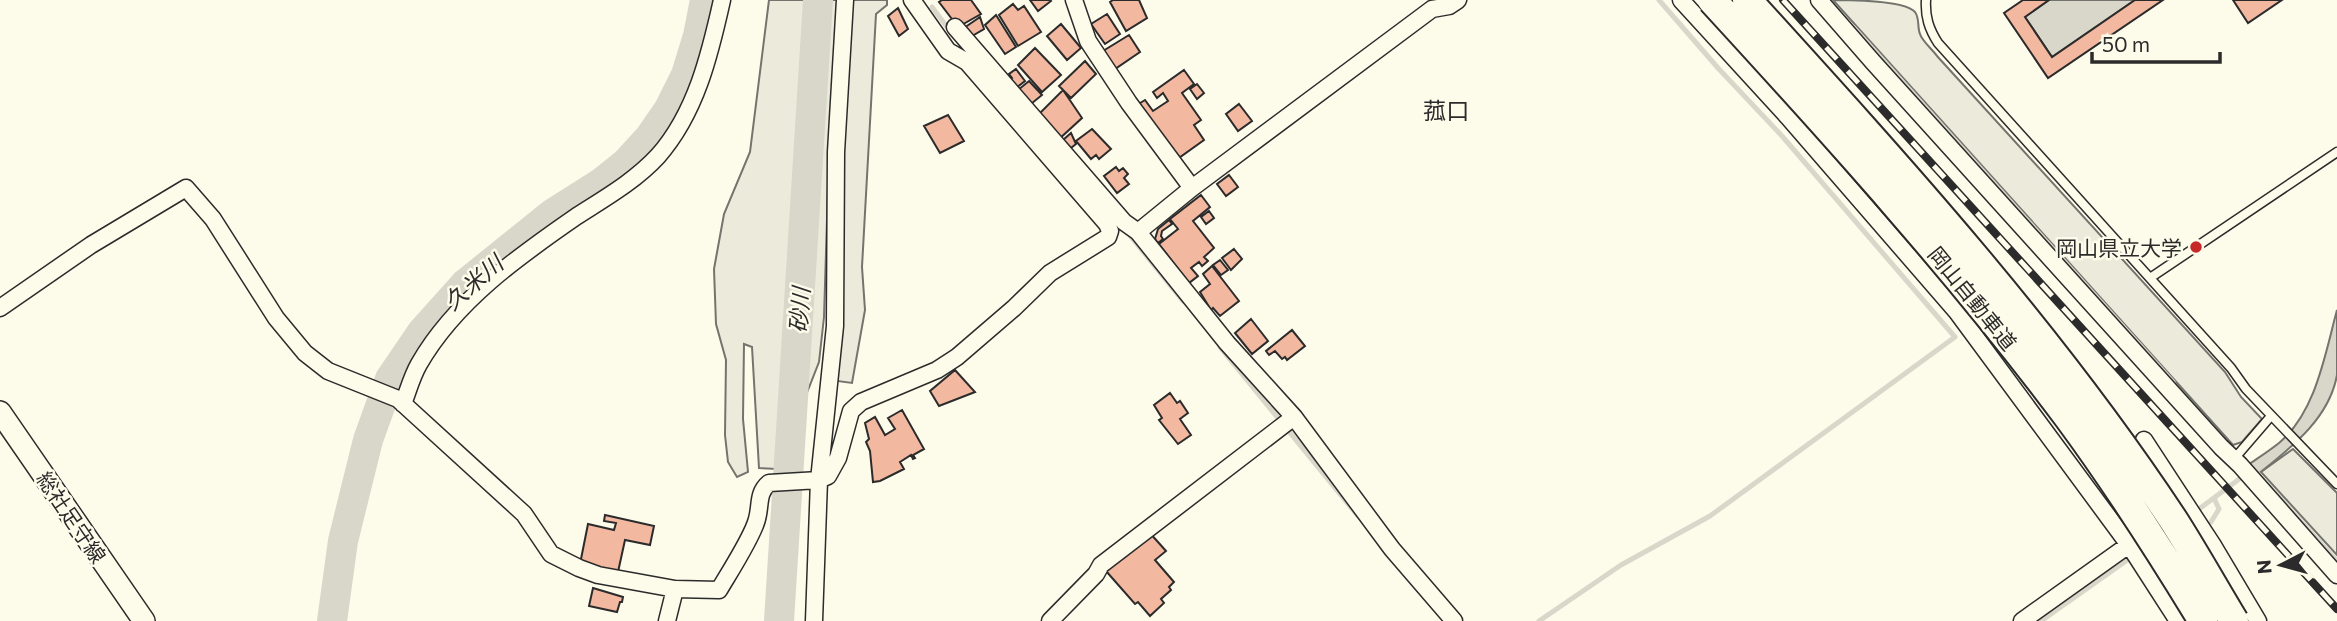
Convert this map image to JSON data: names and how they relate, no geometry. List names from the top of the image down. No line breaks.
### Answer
{"streets":{"highway":["岡山自動車道"],"main road":["総社足守線"]},"districts":["菰口"],"water":["久米川","砂川"],"places":["岡山県立大学"],"scale_bar":"50 m","north":"left"}
